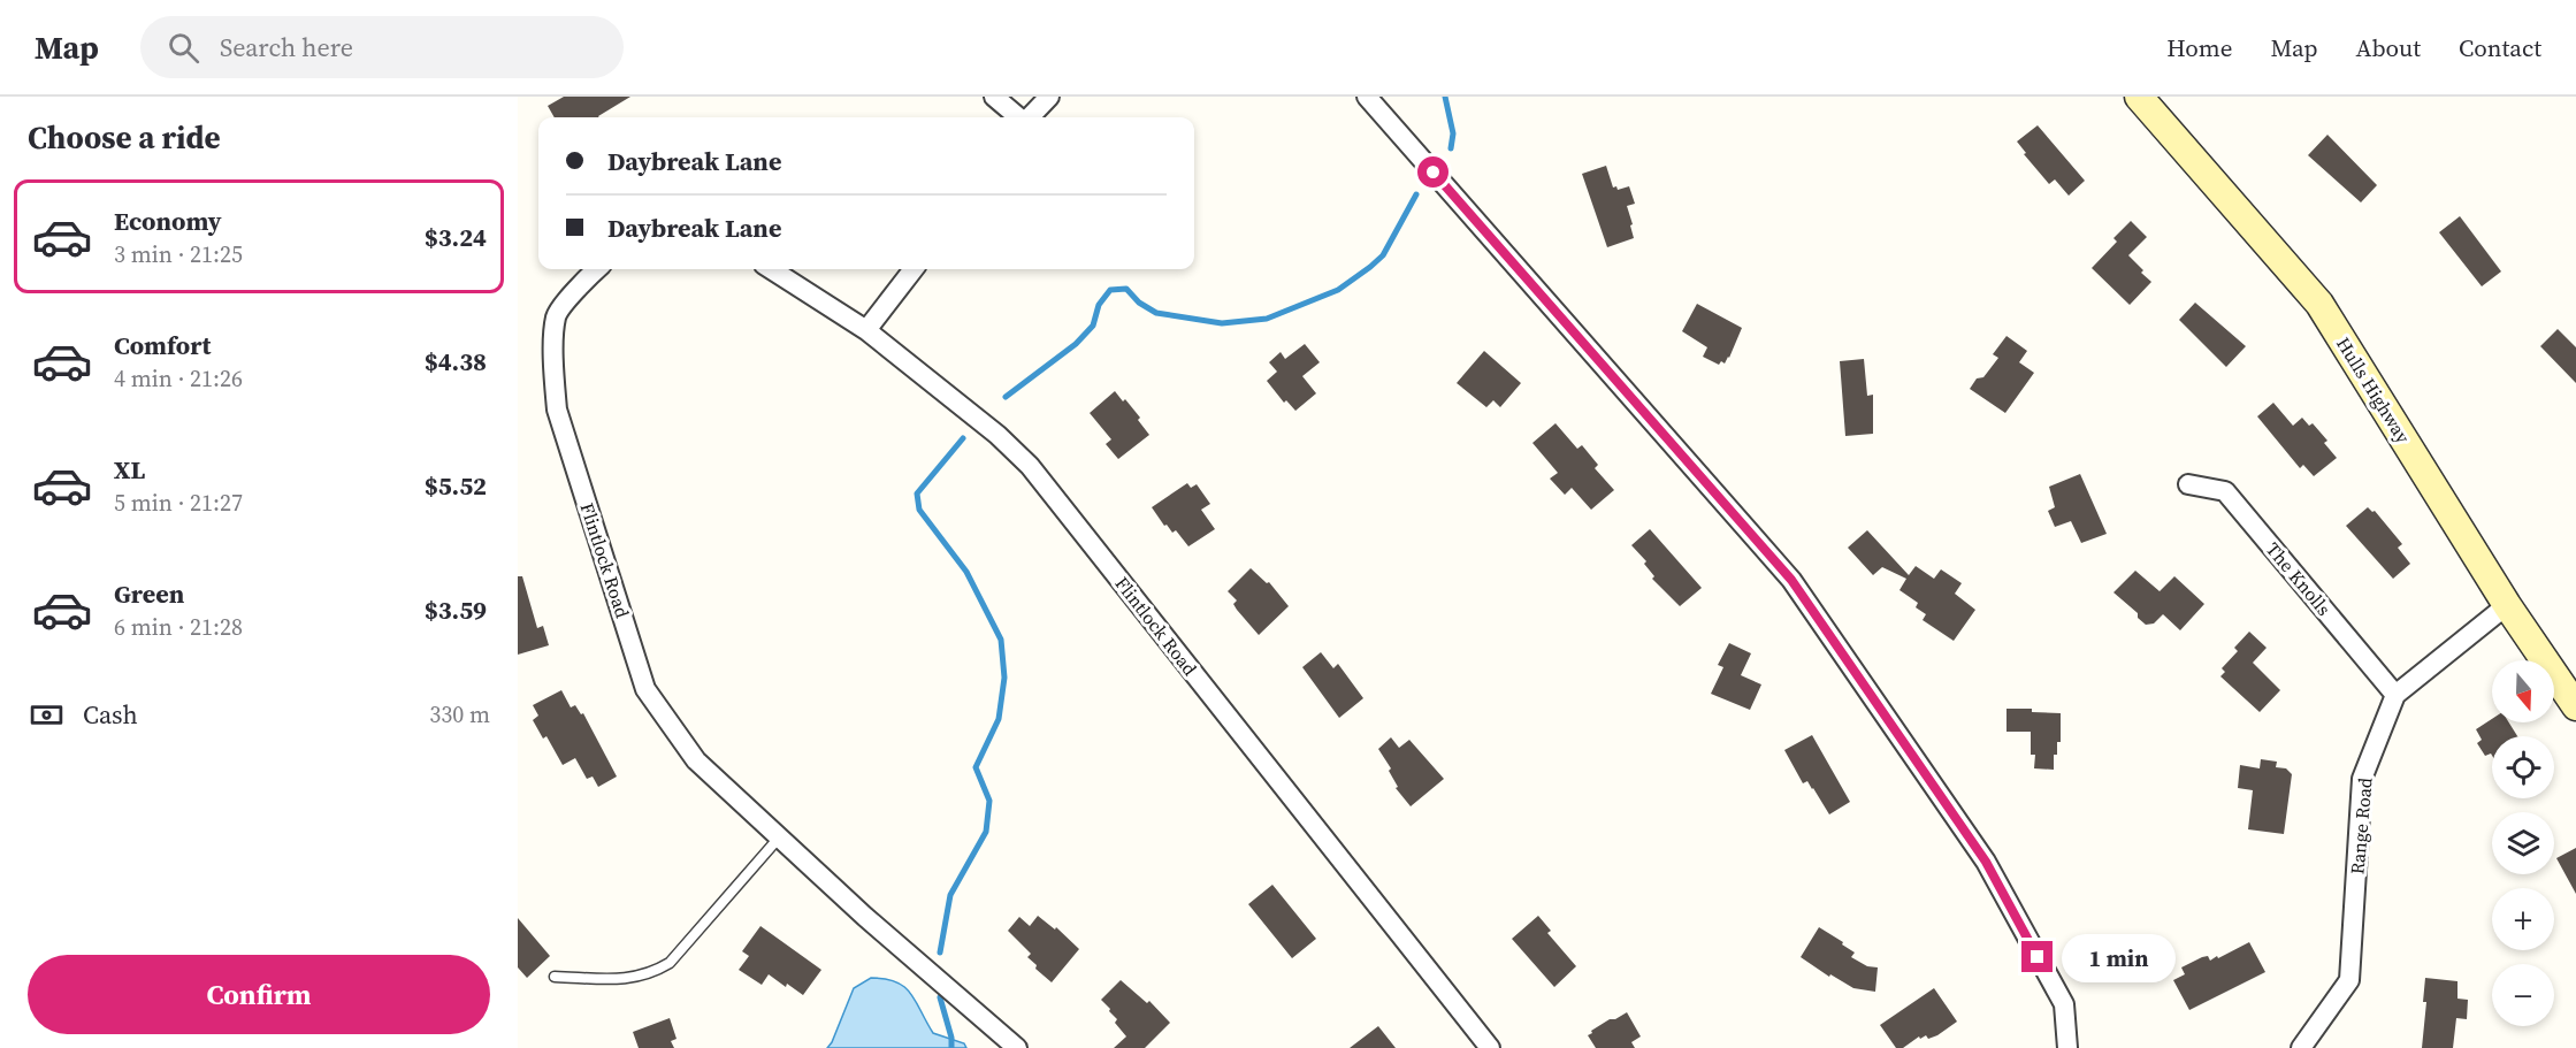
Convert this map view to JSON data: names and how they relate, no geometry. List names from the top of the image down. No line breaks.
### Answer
{"streets":{"street":["Hulls Highway","Flintlock Road","The Knolls","Range Road"]},"crossings":[["The Knolls","Range Road"]],"north":"bottom","page":{"header":"Map","search":"Search here","nav":["Home","Map","About","Contact"],"heading":"Choose a ride","banner":["Daybreak Lane","Daybreak Lane"],"list":[{"name":"Economy","note":"3 min · 21:25","value":"$3.24"},{"name":"Comfort","note":"4 min · 21:26","value":"$4.38"},{"name":"XL","note":"5 min · 21:27","value":"$5.52"},{"name":"Green","note":"6 min · 21:28","value":"$3.59"}],"map_buttons":["+","−"],"pay":["Cash","330 m"],"bubble":"1 min","buttons":"Confirm"}}
